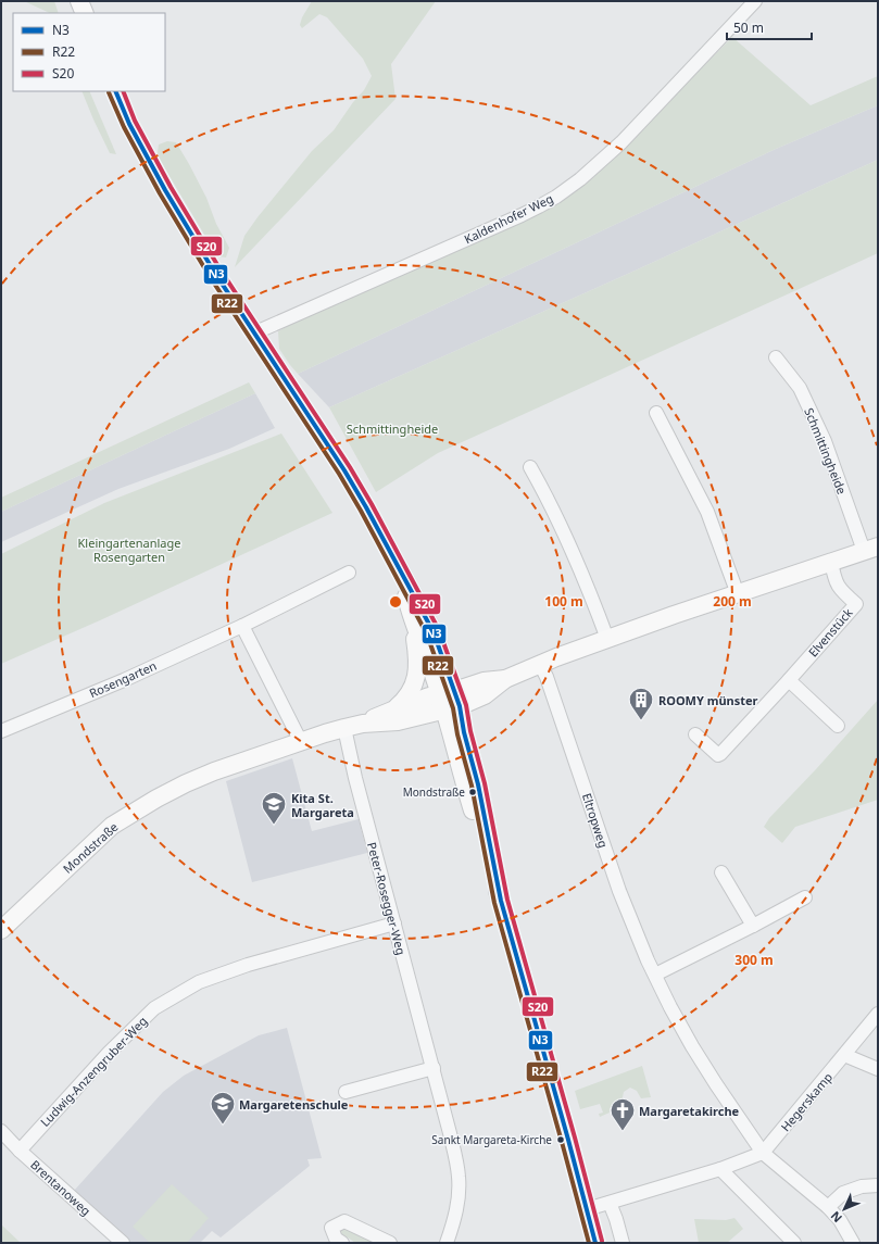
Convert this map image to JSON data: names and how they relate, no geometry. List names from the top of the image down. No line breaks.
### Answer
{"streets":{"main road":["Schmittingheide","Mondstraße"],"street":["Kaldenhofer Weg","Elvenstück","Rosengarten","Eltropweg","Peter-Rosegger-Weg","Ludwig-Anzengruber-Weg","Hegerskamp","Brentanoweg"]},"crossings":[["Schmittingheide","Elvenstück"],["Schmittingheide","Eltropweg"],["Schmittingheide","Mondstraße"],["Eltropweg","Hegerskamp"],["Mondstraße","Peter-Rosegger-Weg"],["Peter-Rosegger-Weg","Ludwig-Anzengruber-Weg"],["Ludwig-Anzengruber-Weg","Brentanoweg"]],"parks":["Schmittingheide","Kleingartenanlage Rosengarten"],"places":{"building":["ROOMY münster"],"other":["Mondstraße","Sankt Margareta-Kirche"],"school or university":["Kita St. Margareta","Margaretenschule"],"church":["Margaretakirche"]},"lines":["transit line N3","transit line S20","transit line R22"],"legend":["N3","R22","S20"],"scale_bar":"50 m","north":"bottom left","rings":["100 m","200 m","300 m"]}
